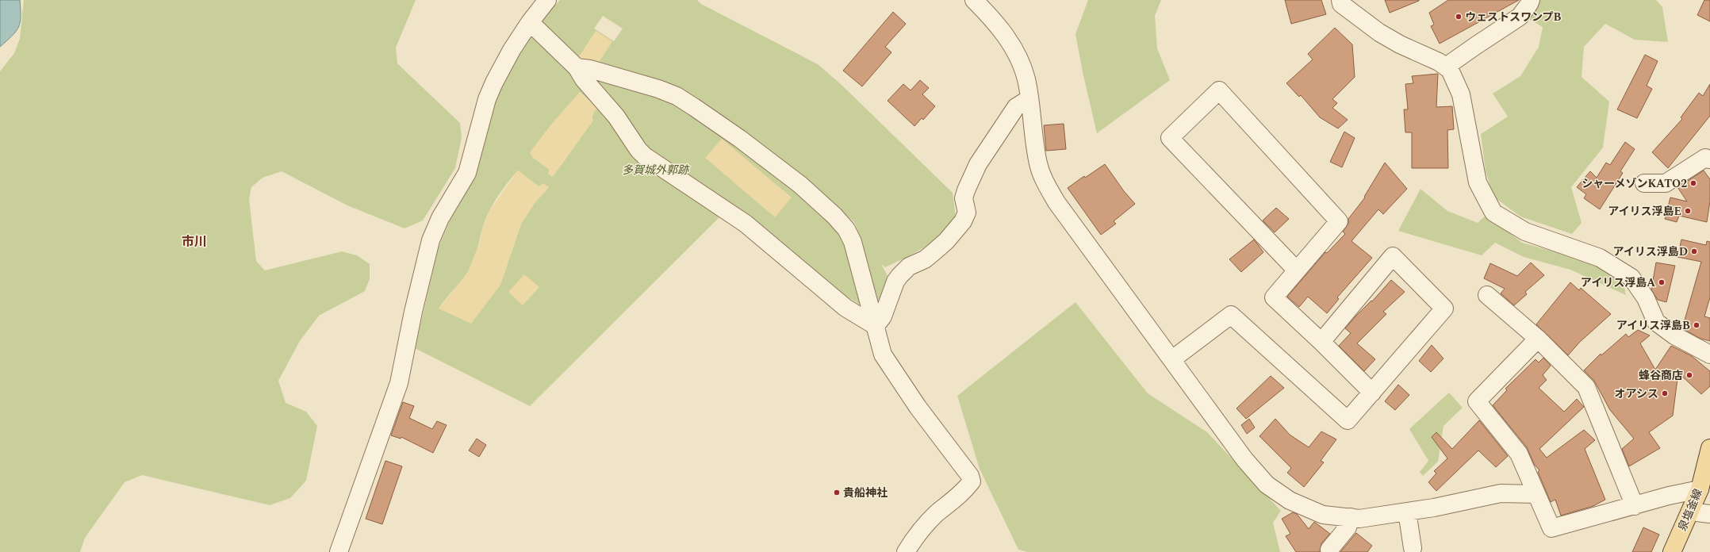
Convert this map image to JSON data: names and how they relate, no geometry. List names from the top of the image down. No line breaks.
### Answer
{"streets":{"main road":["泉塩釜線"]},"districts":["市川"],"parks":["多賀城外郭跡"],"places":["ウェストスワンプB","シャーメゾンKATO2","アイリス浮島E","アイリス浮島D","アイリス浮島A","アイリス浮島B","蜂谷商店","オアシス","貴船神社"]}
